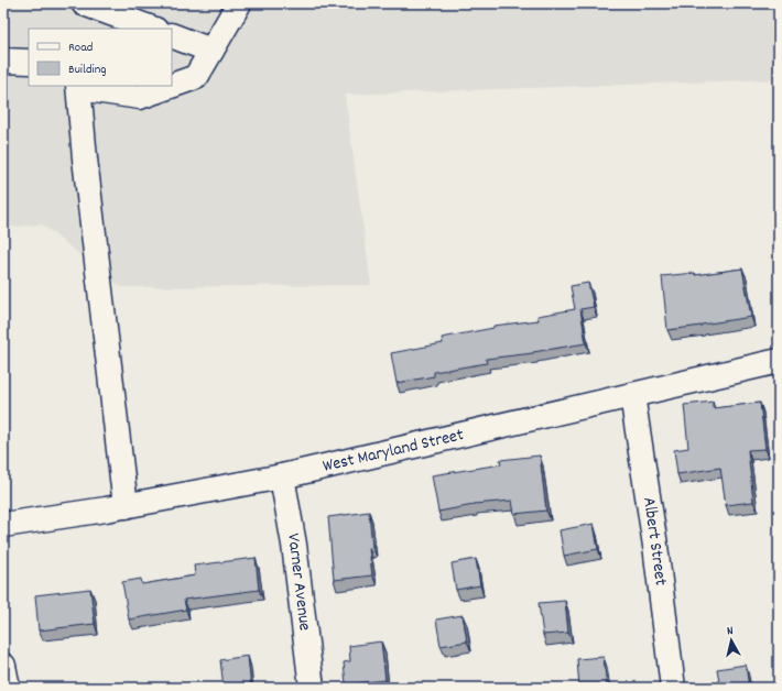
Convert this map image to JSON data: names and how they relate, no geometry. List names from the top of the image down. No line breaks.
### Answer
{"streets":{"street":["West Maryland Street","Albert Street","Varner Avenue"]},"crossings":[["West Maryland Street","Albert Street"],["West Maryland Street","Varner Avenue"]],"legend":["Road","Building"],"north":"top"}
